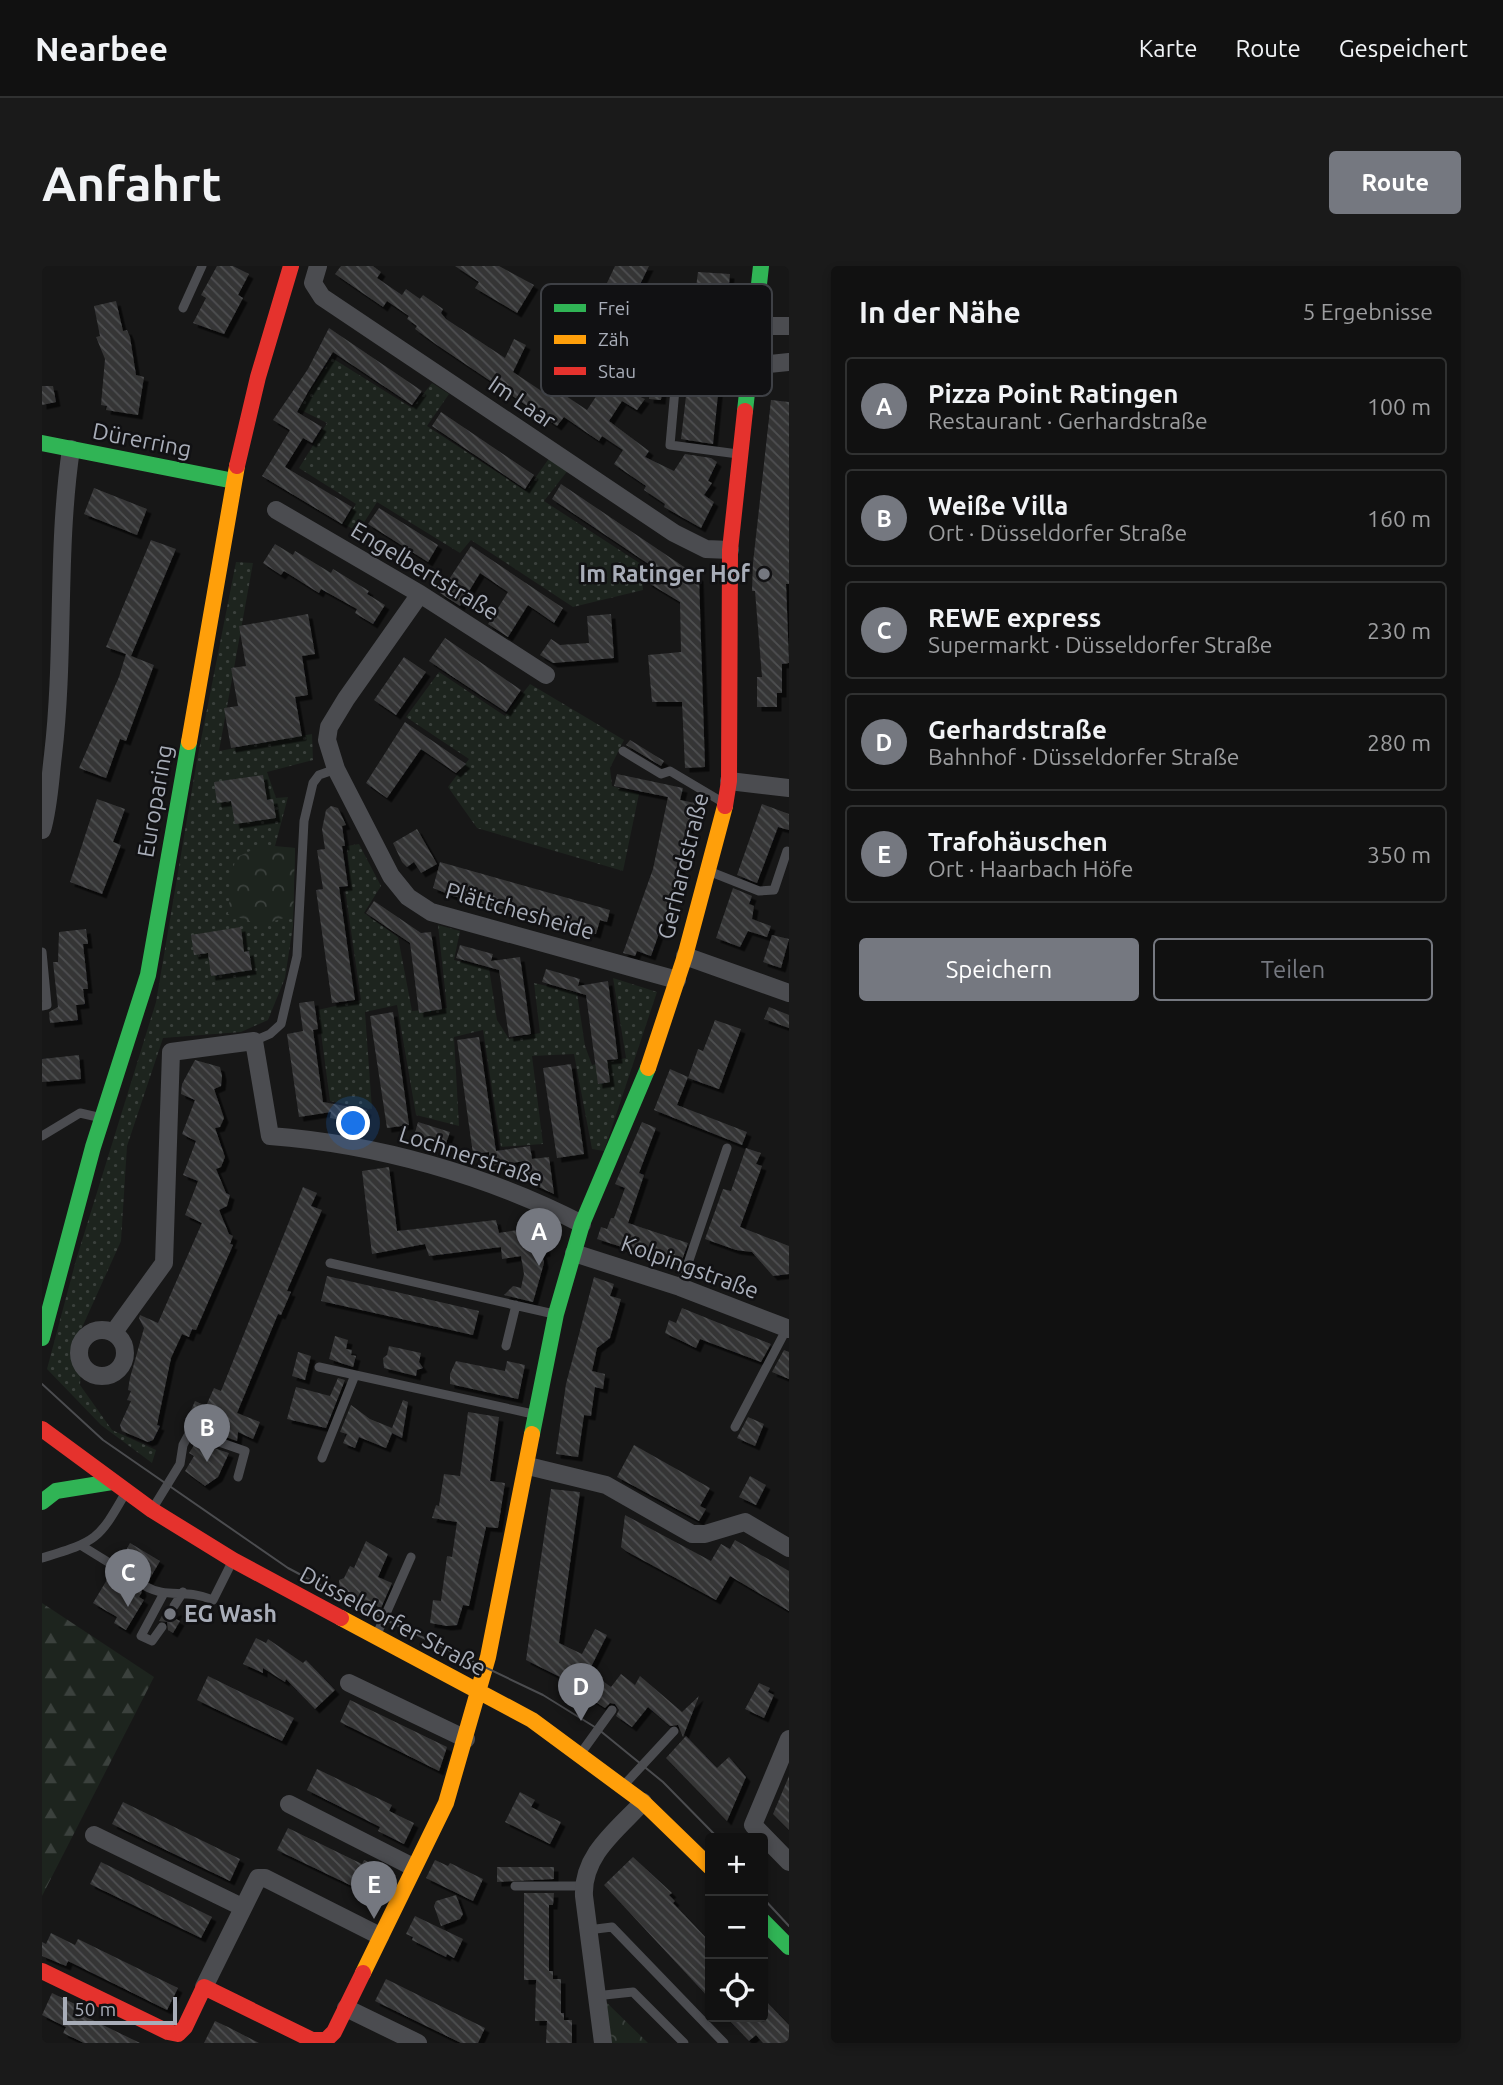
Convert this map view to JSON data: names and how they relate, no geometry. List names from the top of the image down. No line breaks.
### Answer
{"streets":{"main road":["Dürerring","Europaring","Gerhardstraße","Düsseldorfer Straße"],"street":["Im Laar","Engelbertstraße","Plättchesheide","Lochnerstraße","Kolpingstraße"]},"crossings":[["Im Laar","Gerhardstraße"],["Dürerring","Europaring"],["Engelbertstraße","Plättchesheide"],["Gerhardstraße","Plättchesheide"],["Gerhardstraße","Lochnerstraße"],["Gerhardstraße","Kolpingstraße"],["Gerhardstraße","Düsseldorfer Straße"]],"places":["Im Ratinger Hof","EG Wash"],"legend":["Frei","Zäh","Stau"],"scale_bar":"50 m","page":{"header":"Nearbee","nav":["Karte","Route","Gespeichert"],"buttons":["Route",["Speichern","Teilen"]],"title":"Anfahrt","heading":["In der Nähe","5 Ergebnisse"],"list":[{"mark":"A","name":"Pizza Point Ratingen","note":"Restaurant · Gerhardstraße","value":"100 m"},{"mark":"B","name":"Weiße Villa","note":"Ort · Düsseldorfer Straße","value":"160 m"},{"mark":"C","name":"REWE express","note":"Supermarkt · Düsseldorfer Straße","value":"230 m"},{"mark":"D","name":"Gerhardstraße","note":"Bahnhof · Düsseldorfer Straße","value":"280 m"},{"mark":"E","name":"Trafohäuschen","note":"Ort · Haarbach Höfe","value":"350 m"}],"pins":["A","B","C","D","E"],"map_buttons":["+","−"],"scale":"50 m"}}
